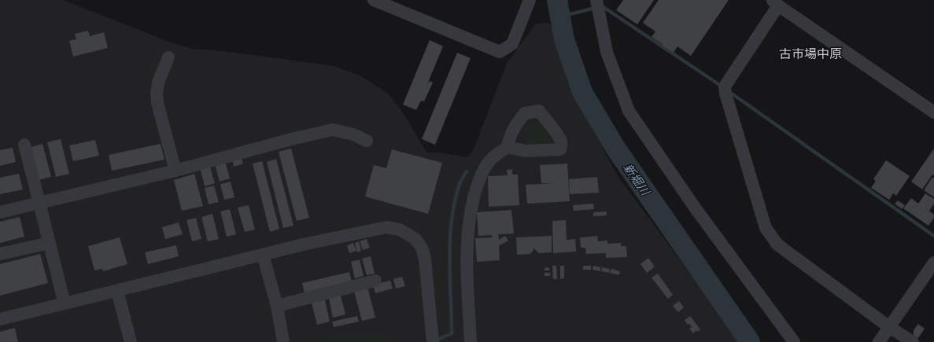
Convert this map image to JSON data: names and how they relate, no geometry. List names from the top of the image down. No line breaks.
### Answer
{"districts":["古市場中原"],"water":["新堀川"]}
